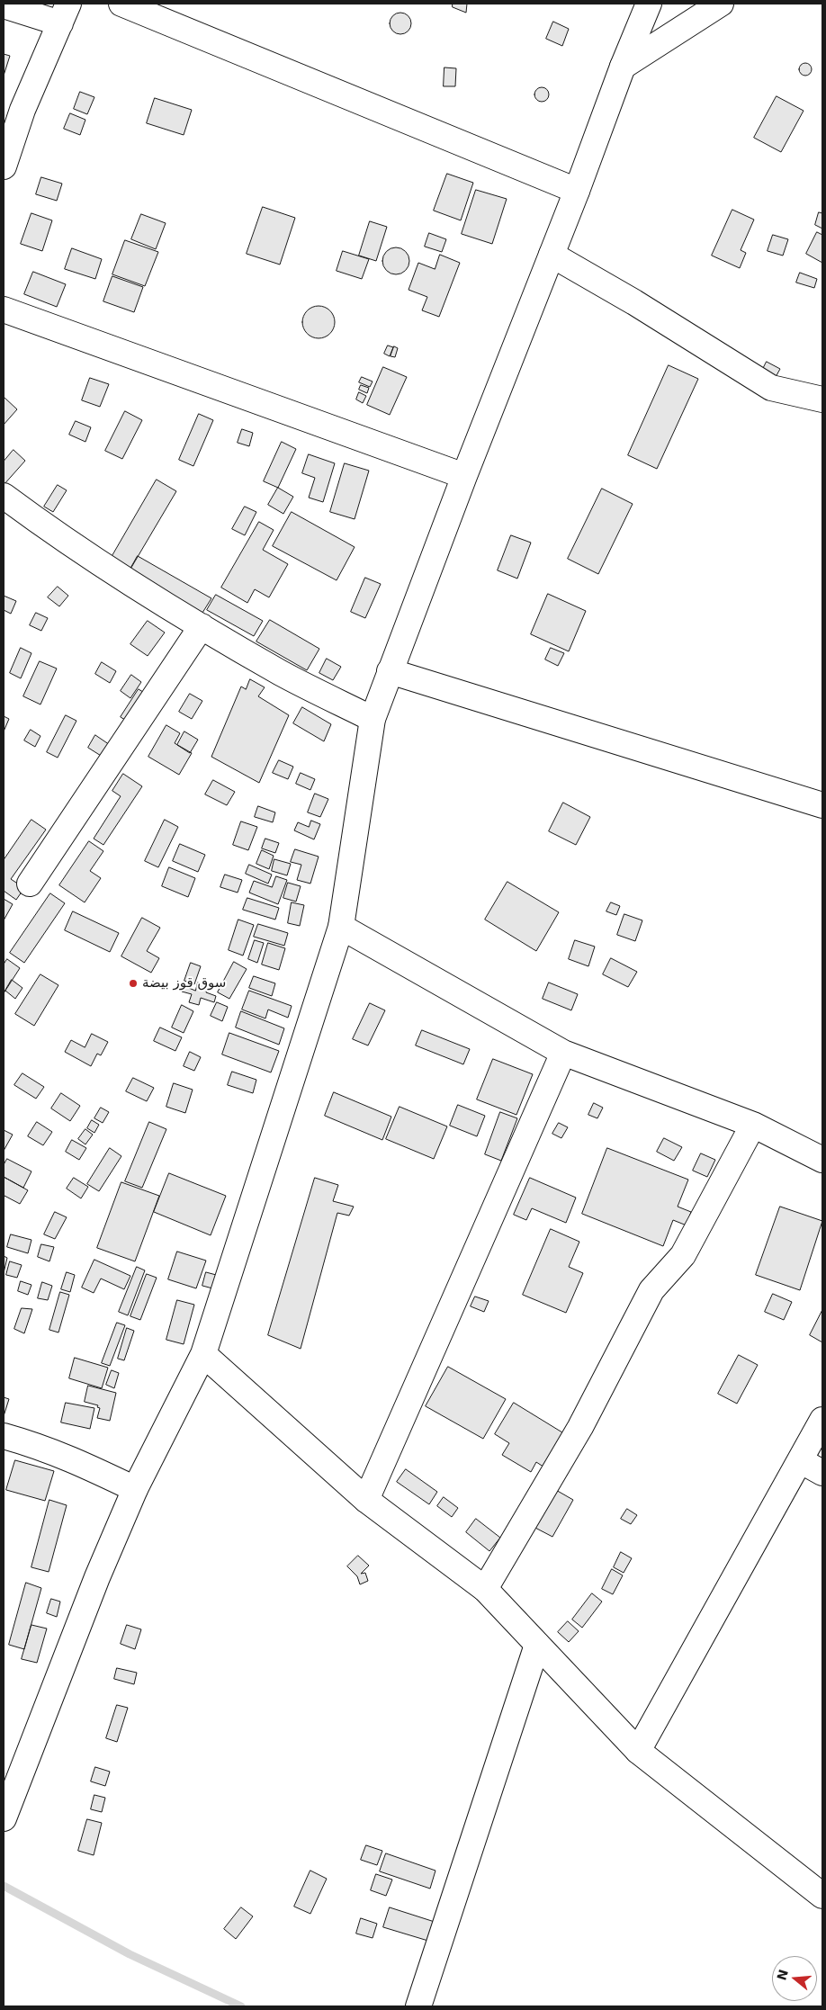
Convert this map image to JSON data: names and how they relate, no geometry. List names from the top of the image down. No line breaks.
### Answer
{"places":["سوق قوز بيضة"],"north":"left"}
